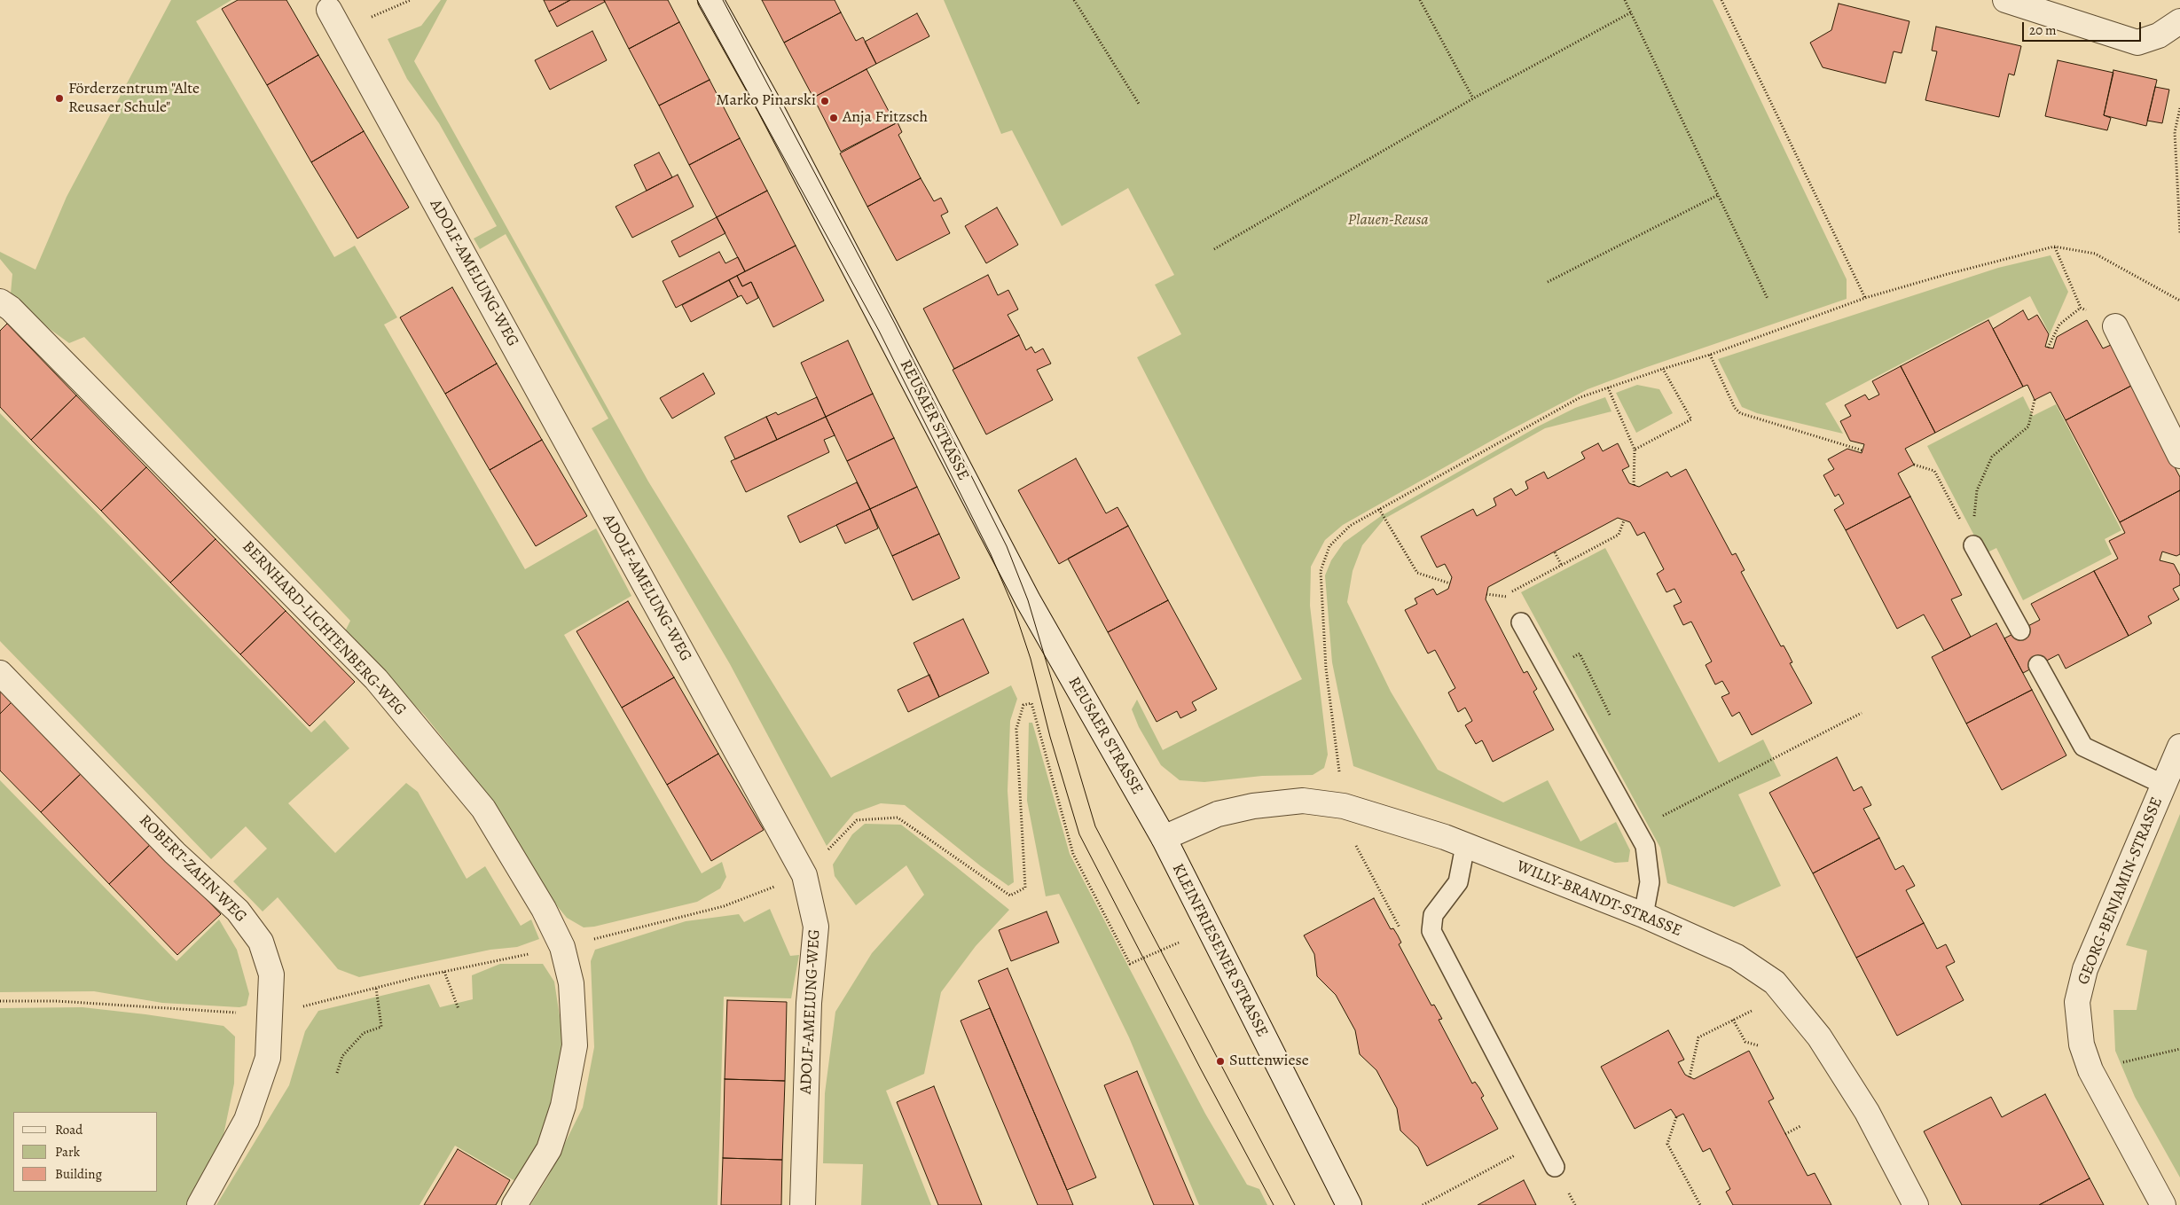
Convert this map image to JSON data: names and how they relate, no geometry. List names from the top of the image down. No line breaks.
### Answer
{"streets":{"street":["ADOLF-AMELUNG-WEG","REUSAER STRASSE","BERNHARD-LICHTENBERG-WEG","ROBERT-ZAHN-WEG","GEORG-BENJAMIN-STRASSE","WILLY-BRANDT-STRASSE","KLEINFRIESENER STRASSE"]},"crossings":[["REUSAER STRASSE","WILLY-BRANDT-STRASSE"],["REUSAER STRASSE","KLEINFRIESENER STRASSE"],["WILLY-BRANDT-STRASSE","KLEINFRIESENER STRASSE"]],"parks":["Plauen-Reusa"],"places":["Förderzentrum \"Alte Reusaer Schule\"","Marko Pinarski","Anja Fritzsch","Suttenwiese"],"legend":["Road","Park","Building"],"scale_bar":"20 m"}
